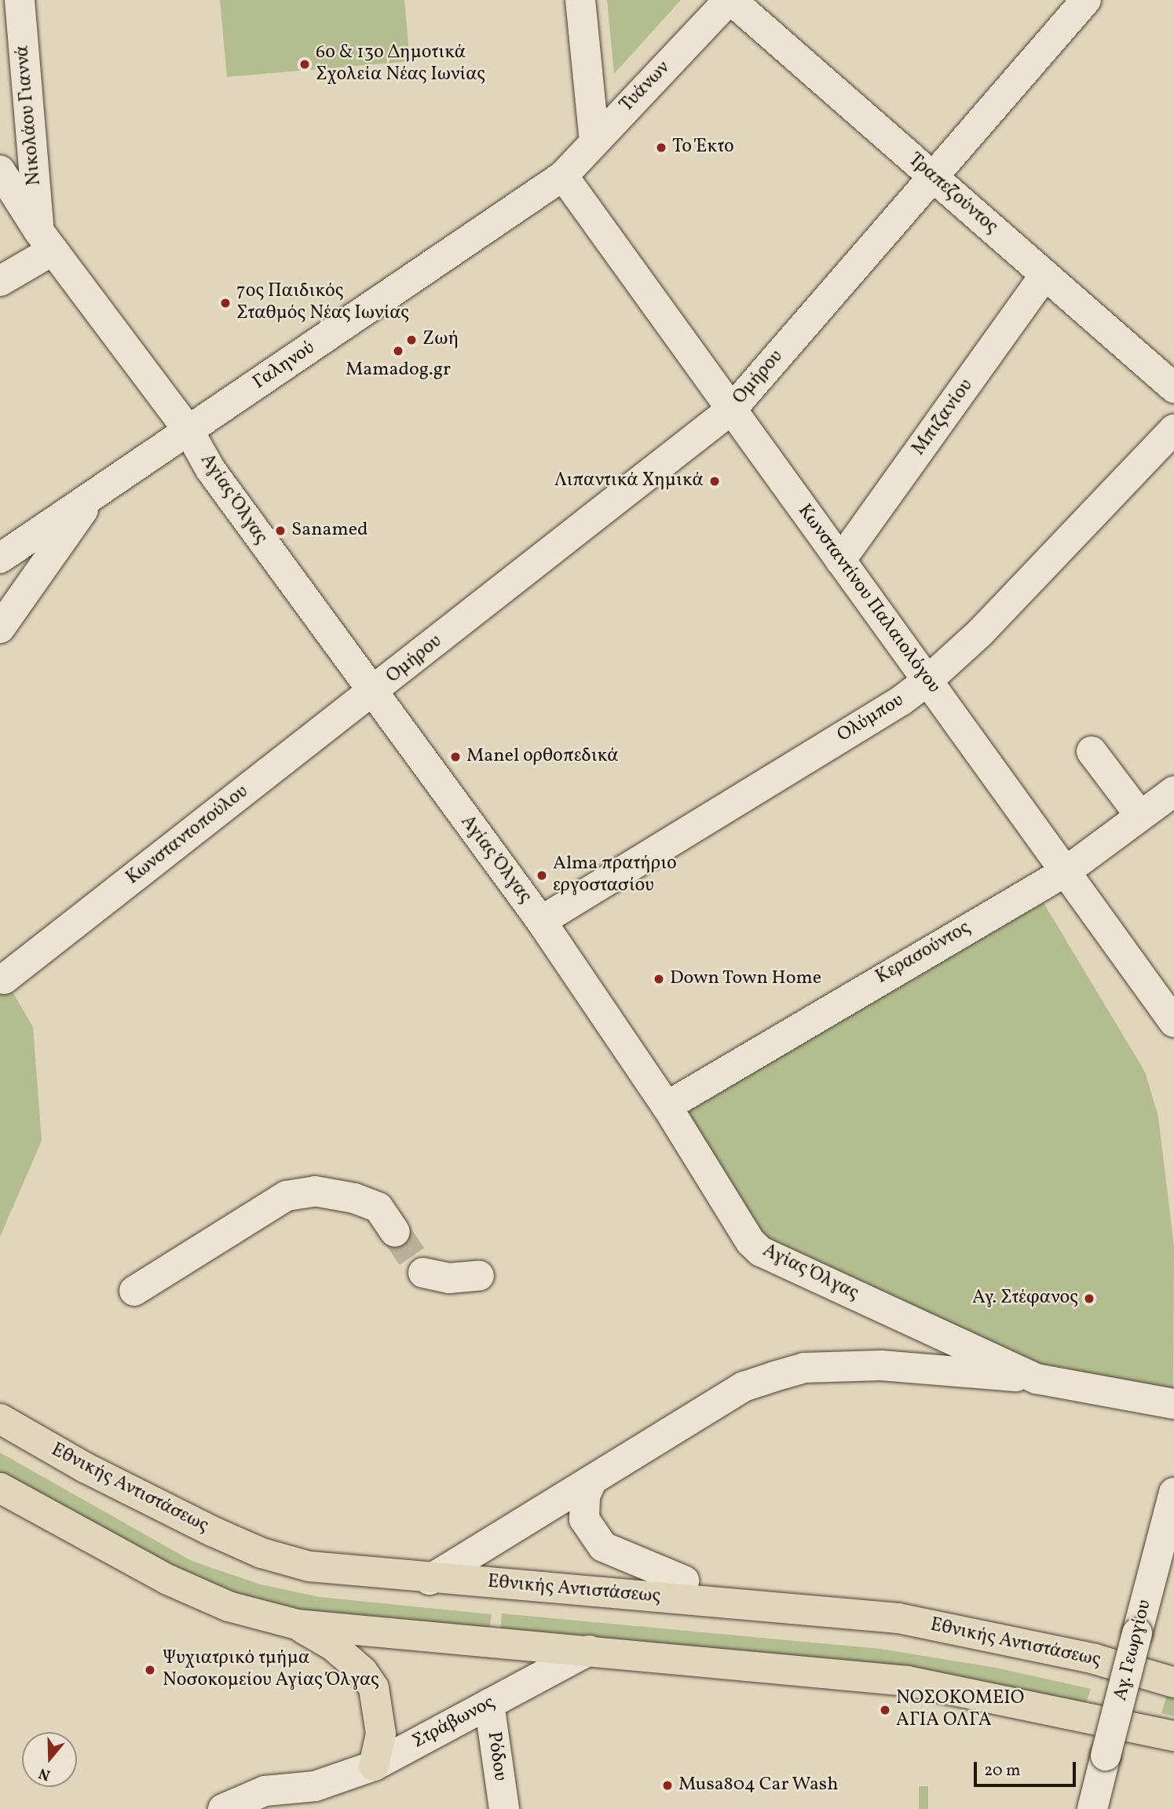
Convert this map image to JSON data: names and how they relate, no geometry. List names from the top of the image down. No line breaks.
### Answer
{"streets":{"main road":["Εθνικής Αντιστάσεως"],"street":["Τυάνων","Νικολάου Γιαννά","Τραπεζούντος","Γαληνού","Ομήρου","Μπιζανίου","Αγίας Όλγας","Κωνσταντίνου Παλαιολόγου","Ολύμπου","Κωνσταντοπούλου","Κερασούντος","Αγ. Γεωργίου","Στράβωνος","Ρόδου"]},"crossings":[["Τυάνων","Τραπεζούντος"],["Τυάνων","Γαληνού"],["Τυάνων","Κωνσταντίνου Παλαιολόγου"],["Νικολάου Γιαννά","Αγίας Όλγας"],["Τραπεζούντος","Ομήρου"],["Τραπεζούντος","Μπιζανίου"],["Γαληνού","Αγίας Όλγας"],["Γαληνού","Κωνσταντίνου Παλαιολόγου"],["Ομήρου","Αγίας Όλγας"],["Ομήρου","Κωνσταντίνου Παλαιολόγου"],["Ομήρου","Κωνσταντοπούλου"],["Μπιζανίου","Κωνσταντίνου Παλαιολόγου"],["Αγίας Όλγας","Ολύμπου"],["Αγίας Όλγας","Κωνσταντοπούλου"],["Αγίας Όλγας","Κερασούντος"],["Αγίας Όλγας","Εθνικής Αντιστάσεως"],["Κωνσταντίνου Παλαιολόγου","Ολύμπου"],["Κωνσταντίνου Παλαιολόγου","Κερασούντος"],["Στράβωνος","Ρόδου"]],"places":["6ο & 13ο Δημοτικά Σχολεία Νέας Ιωνίας","Το Έκτο","7ος Παιδικός Σταθμός Νέας Ιωνίας","Ζωή","Mamadog.gr","Λιπαντικά Χημικά","Sanamed","Manel ορθοπεδικά","Alma πρατήριο εργοστασίου","Down Town Home","Αγ. Στέφανος","Ψυχιατρικό τμήμα Νοσοκομείου Αγίας Όλγας","ΝΟΣΟΚΟΜΕΙΟ ΑΓΙΑ ΟΛΓΑ","Musa804 Car Wash"],"scale_bar":"20 m","north":"bottom"}
